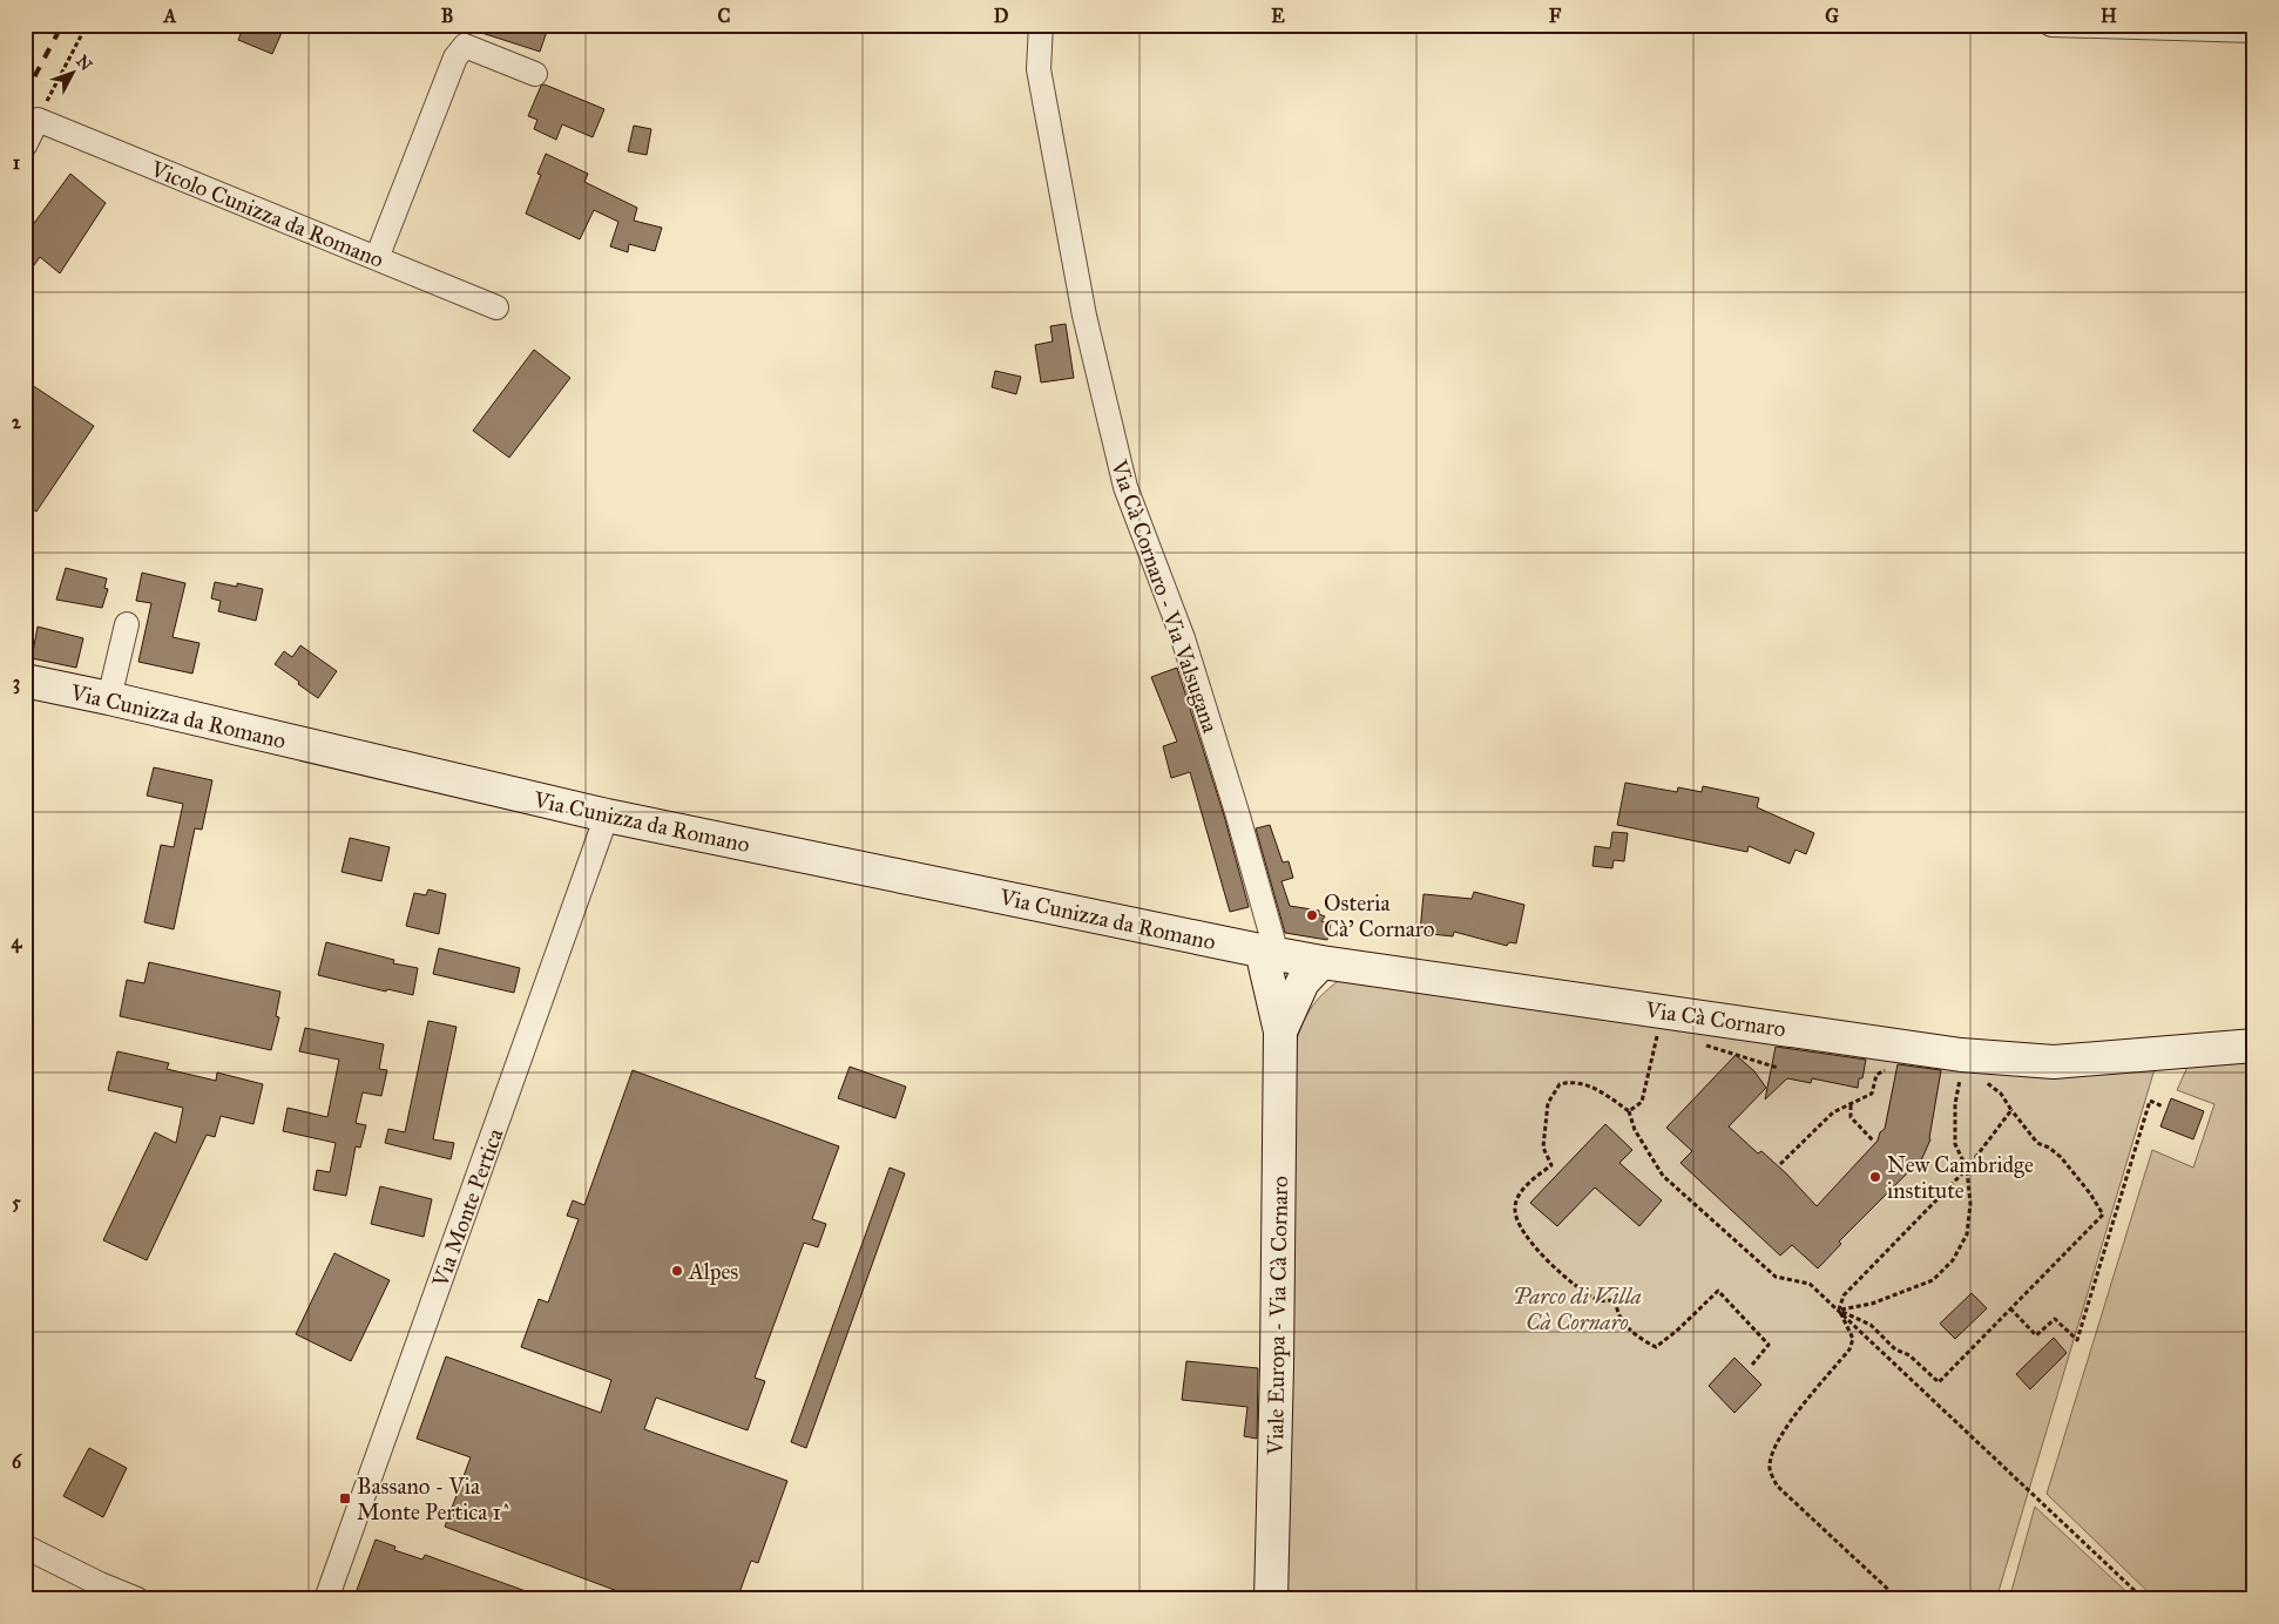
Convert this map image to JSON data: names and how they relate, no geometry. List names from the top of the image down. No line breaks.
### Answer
{"streets":{"main road":["Via Cunizza da Romano","Via Cà Cornaro","Viale Europa - Via Cà Cornaro"],"street":["Vicolo Cunizza da Romano","Via Cà Cornaro - Via Valsugana","Via Monte Pertica"]},"crossings":[["Via Cà Cornaro - Via Valsugana","Via Cunizza da Romano"],["Via Cà Cornaro - Via Valsugana","Via Cà Cornaro"],["Via Cunizza da Romano","Via Cà Cornaro"],["Via Cunizza da Romano","Via Monte Pertica"]],"parks":["Parco di Villa Cà Cornaro"],"places":{"other":["Osteria Cà' Cornaro","New Cambridge institute","Alpes"],"transit":["Bassano - Via Monte Pertica 1^"]},"north":"top right","grid":{"columns":["A","B","C","D","E","F","G","H"],"rows":["1","2","3","4","5","6"]}}
